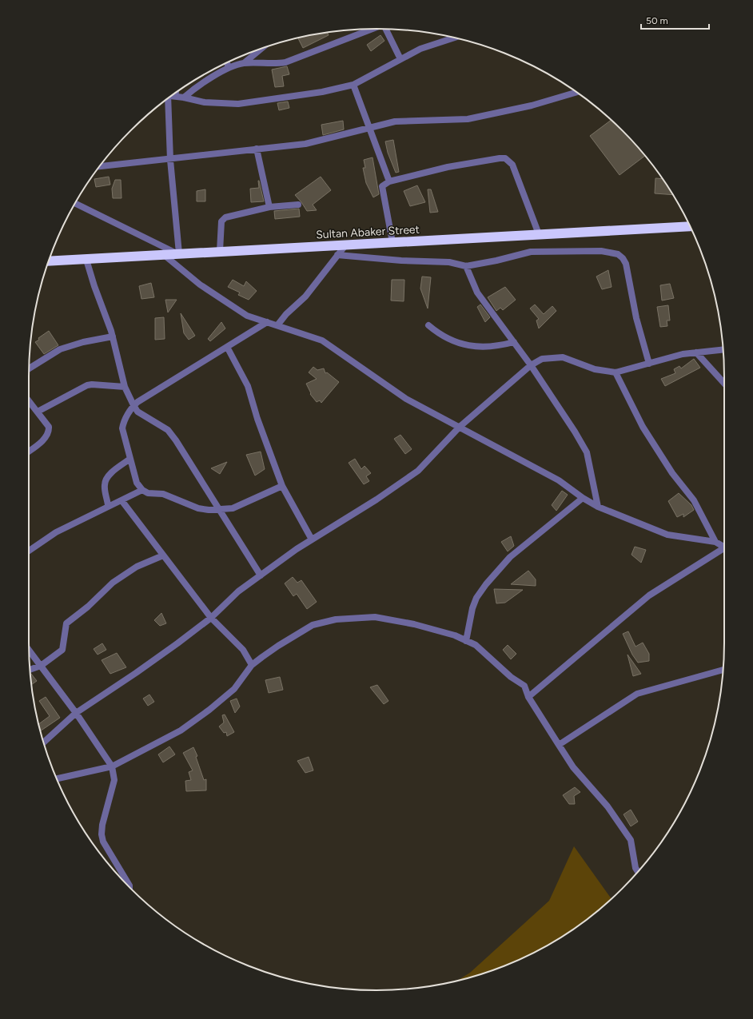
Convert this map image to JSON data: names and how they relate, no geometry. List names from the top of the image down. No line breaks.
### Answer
{"streets":{"highway":["Sultan Abaker Street"]},"scale_bar":"50 m"}
